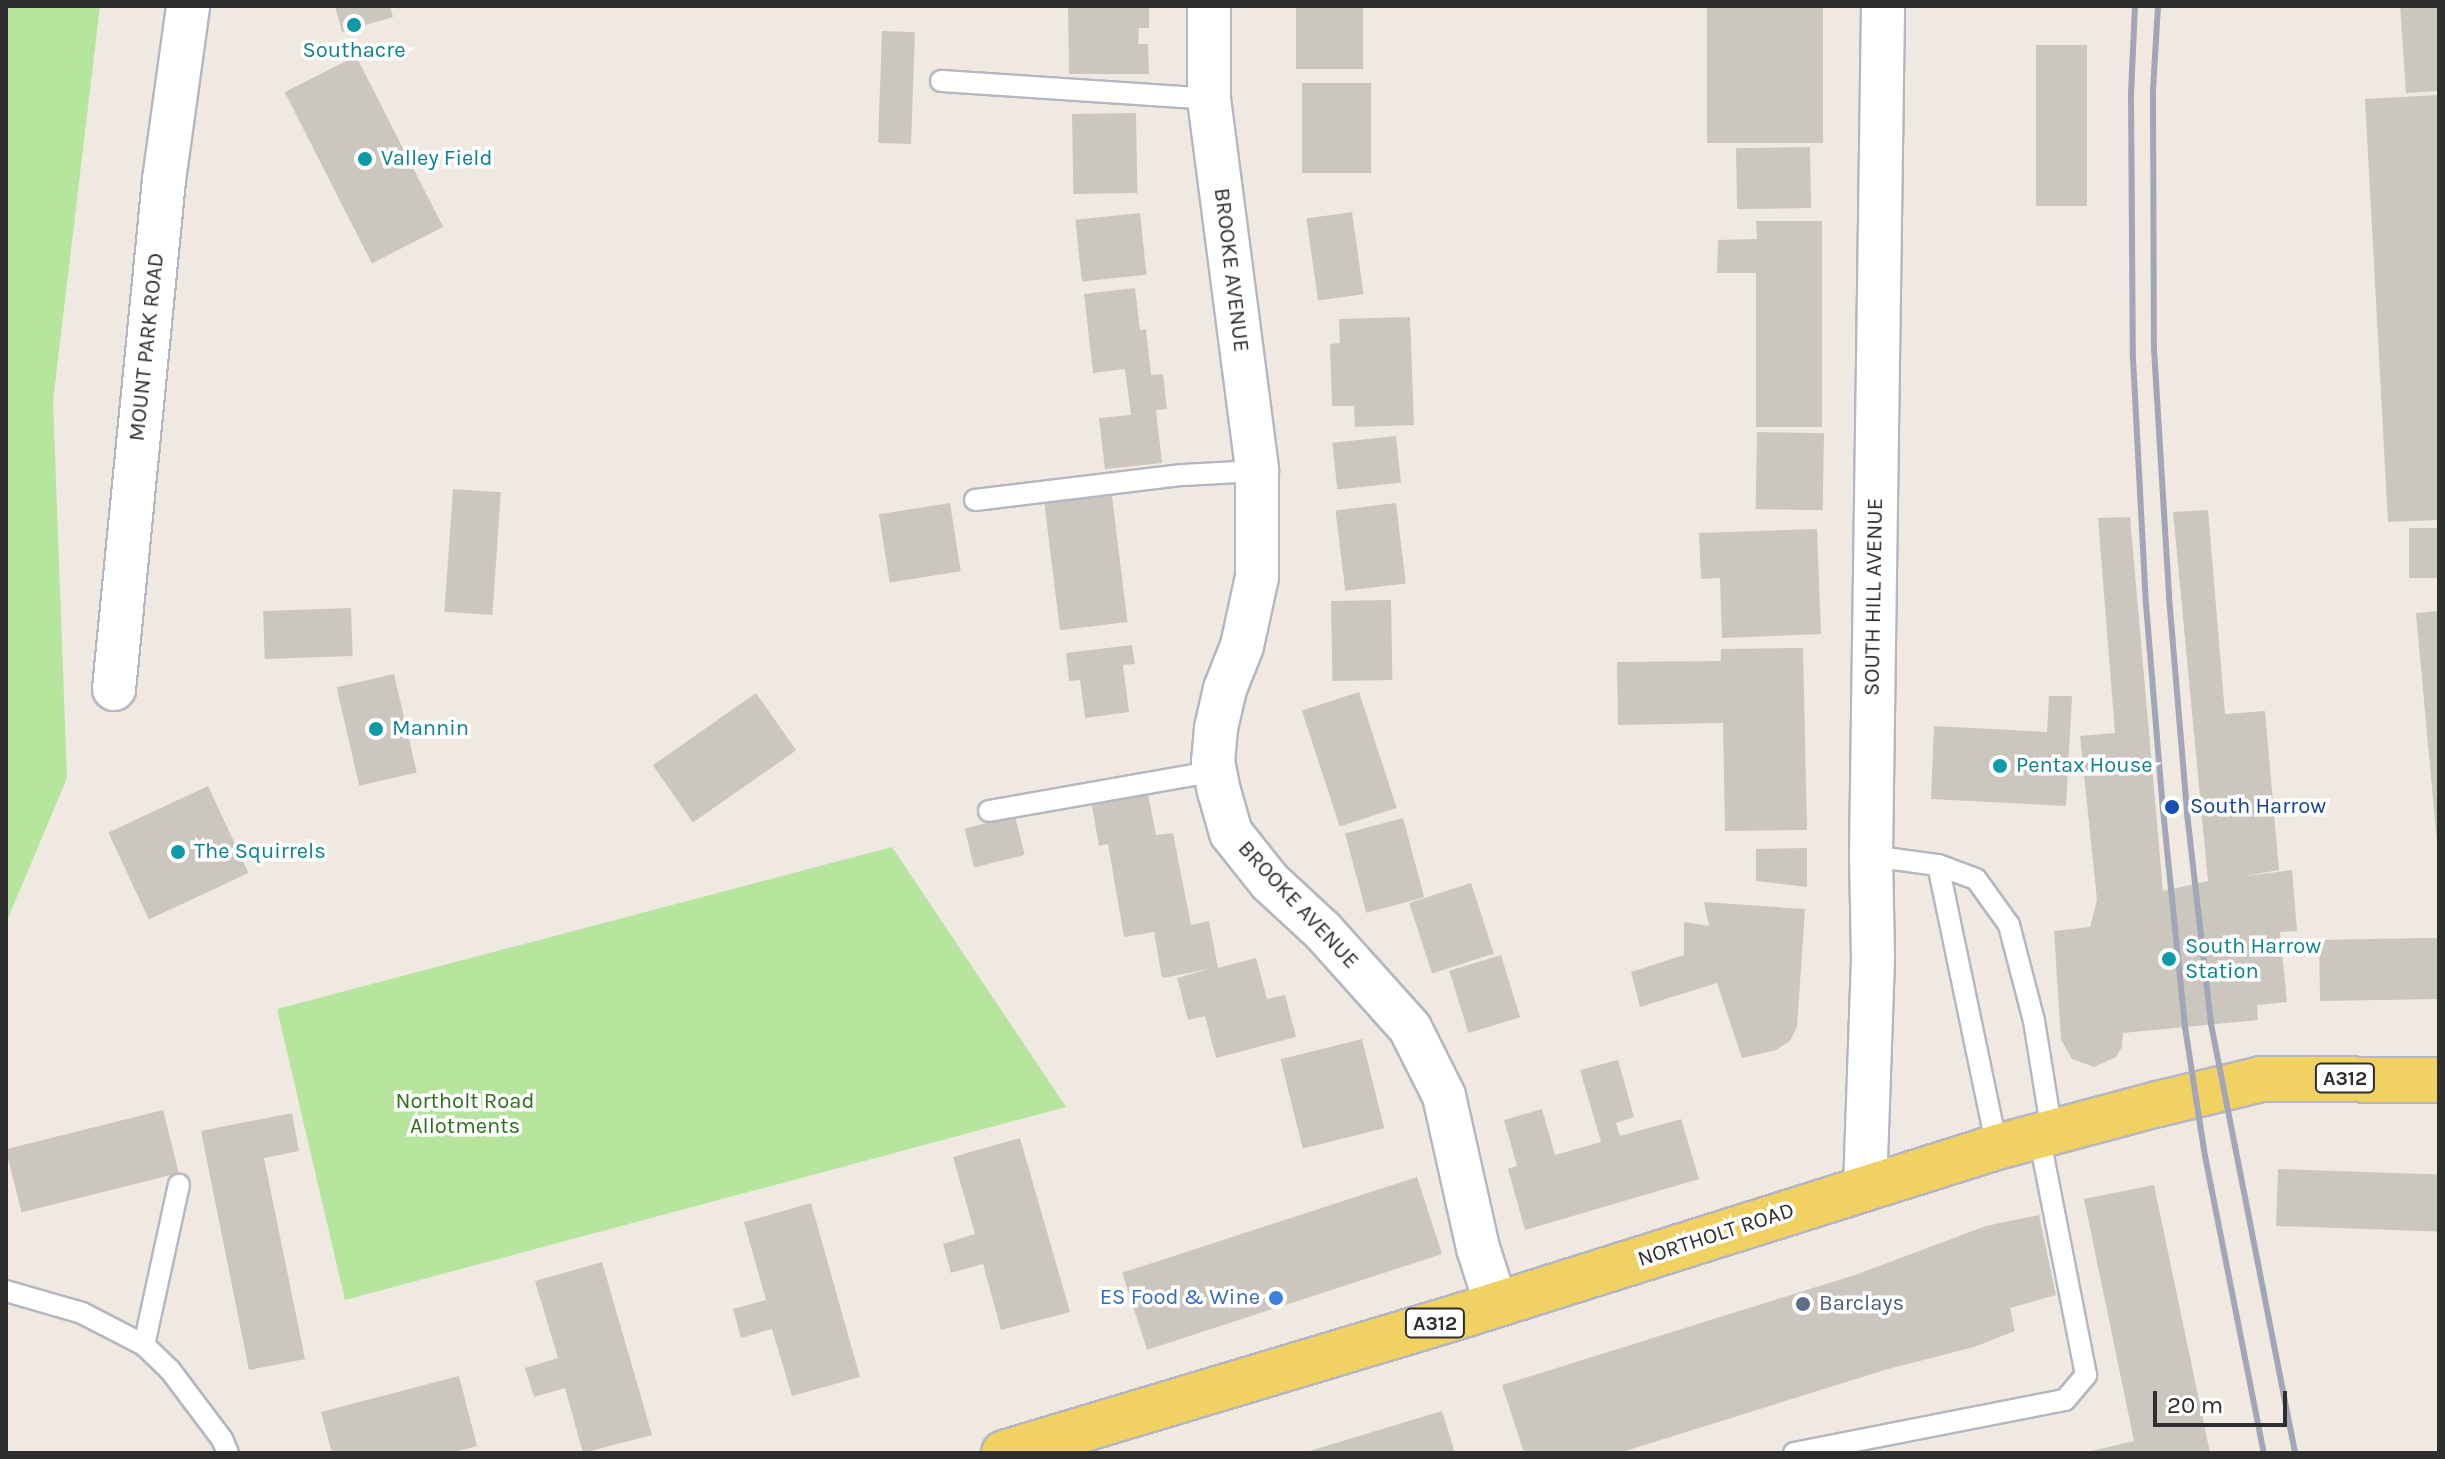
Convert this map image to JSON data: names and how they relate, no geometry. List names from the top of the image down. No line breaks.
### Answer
{"streets":{"main road":["A312","NORTHOLT ROAD"],"street":["BROOKE AVENUE","MOUNT PARK ROAD","SOUTH HILL AVENUE"]},"crossings":[["BROOKE AVENUE","NORTHOLT ROAD"],["SOUTH HILL AVENUE","NORTHOLT ROAD"]],"parks":["Northolt Road Allotments"],"places":["Southacre","Valley Field","Mannin","Pentax House","South Harrow","The Squirrels","South Harrow Station","ES Food & Wine","Barclays"],"scale_bar":"20 m"}
